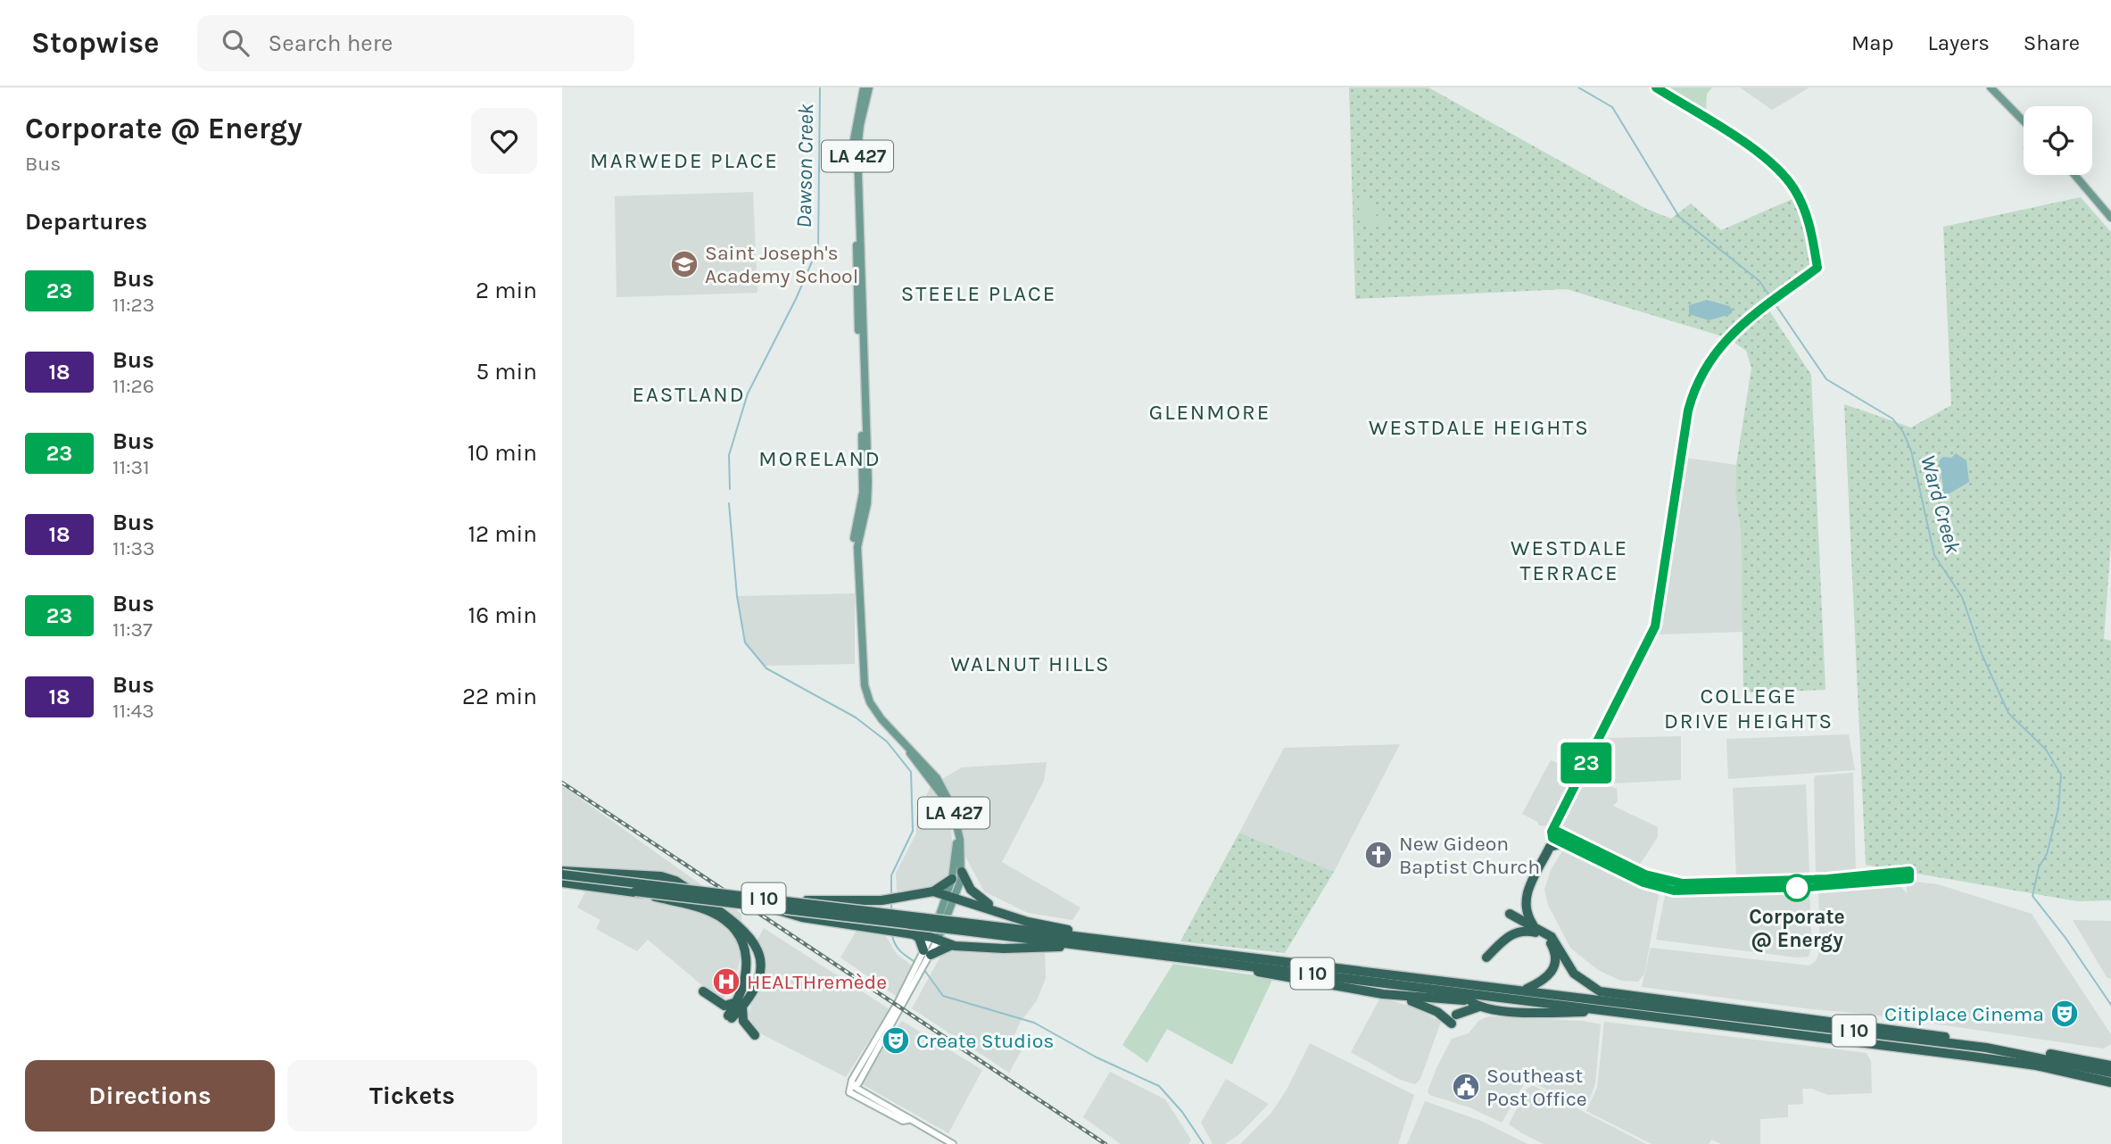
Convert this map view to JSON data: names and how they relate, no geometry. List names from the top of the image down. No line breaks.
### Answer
{"streets":{"highway":["I 10"],"main road":["LA 427"]},"districts":["MARWEDE PLACE","STEELE PLACE","EASTLAND","GLENMORE","WESTDALE HEIGHTS","MORELAND","WESTDALE TERRACE","WALNUT HILLS","COLLEGE DRIVE HEIGHTS"],"water":["Dawson Creek","Ward Creek"],"places":{"school or university":["Saint Joseph's Academy School"],"church":["New Gideon Baptist Church"],"other":["Corporate @ Energy"],"hospital":["HEALTHremède"],"theatre":["Citiplace Cinema","Create Studios"],"public building":["Southeast Post Office"]},"lines":["bus line 23"],"page":{"header":"Stopwise","search":"Search here","nav":["Map","Layers","Share"],"heading":[["Corporate @ Energy","Bus"],"Departures"],"on_map":"23","list":[{"mark":"23","name":"Bus","note":"11:23","value":"2 min"},{"mark":"18","name":"Bus","note":"11:26","value":"5 min"},{"mark":"23","name":"Bus","note":"11:31","value":"10 min"},{"mark":"18","name":"Bus","note":"11:33","value":"12 min"},{"mark":"23","name":"Bus","note":"11:37","value":"16 min"},{"mark":"18","name":"Bus","note":"11:43","value":"22 min"}],"buttons":["Directions","Tickets"]}}
